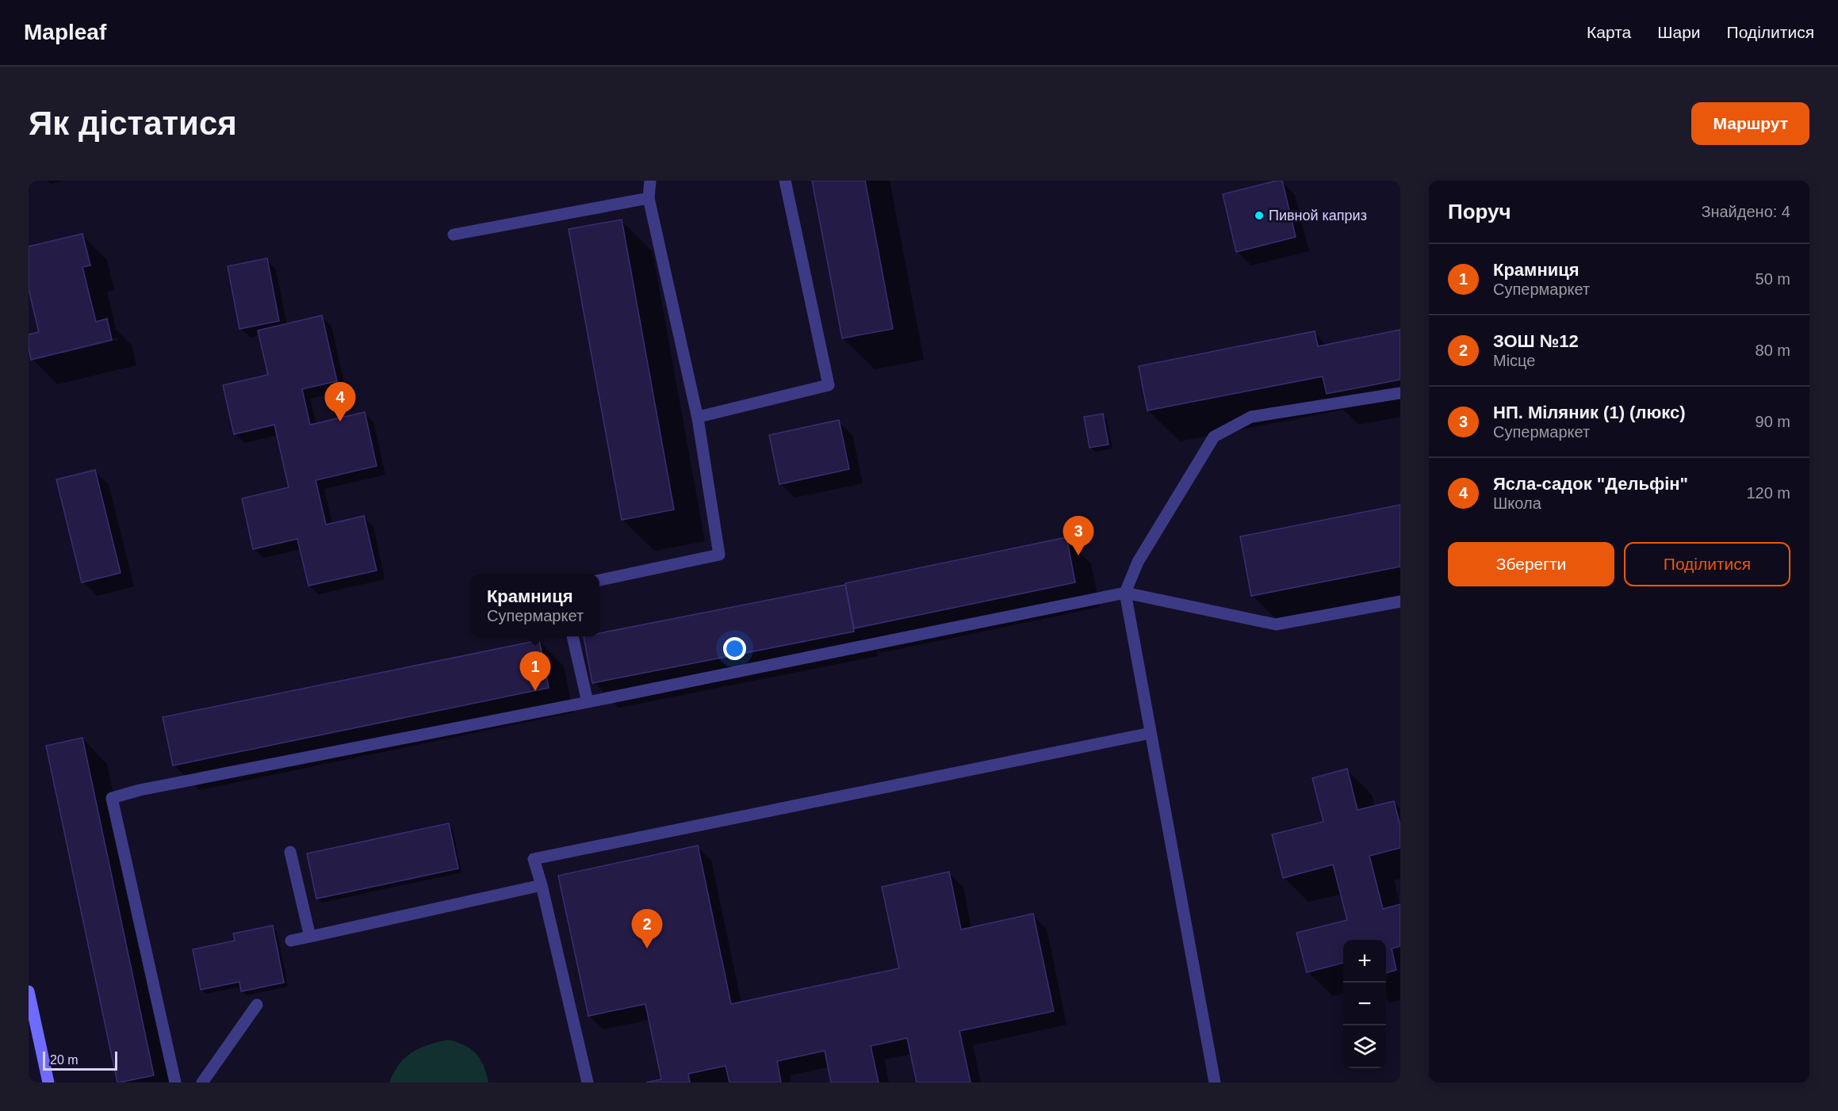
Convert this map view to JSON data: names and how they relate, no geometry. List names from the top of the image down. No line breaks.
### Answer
{"places":["Пивной каприз"],"scale_bar":"20 m","page":{"header":"Mapleaf","nav":["Карта","Шари","Поділитися"],"buttons":["Маршрут",["Зберегти","Поділитися"]],"title":"Як дістатися","heading":["Поруч","Знайдено: 4"],"list":[{"mark":"1","name":"Крамниця","note":"Супермаркет","value":"50 m"},{"mark":"2","name":"ЗОШ №12","note":"Місце","value":"80 m"},{"mark":"3","name":"НП. Міляник (1) (люкс)","note":"Супермаркет","value":"90 m"},{"mark":"4","name":"Ясла-садок \"Дельфін\"","note":"Школа","value":"120 m"}],"pins":["4","3","1","2"],"popup":["Крамниця","Супермаркет"],"map_buttons":["+","−"],"scale":"20 m"}}
